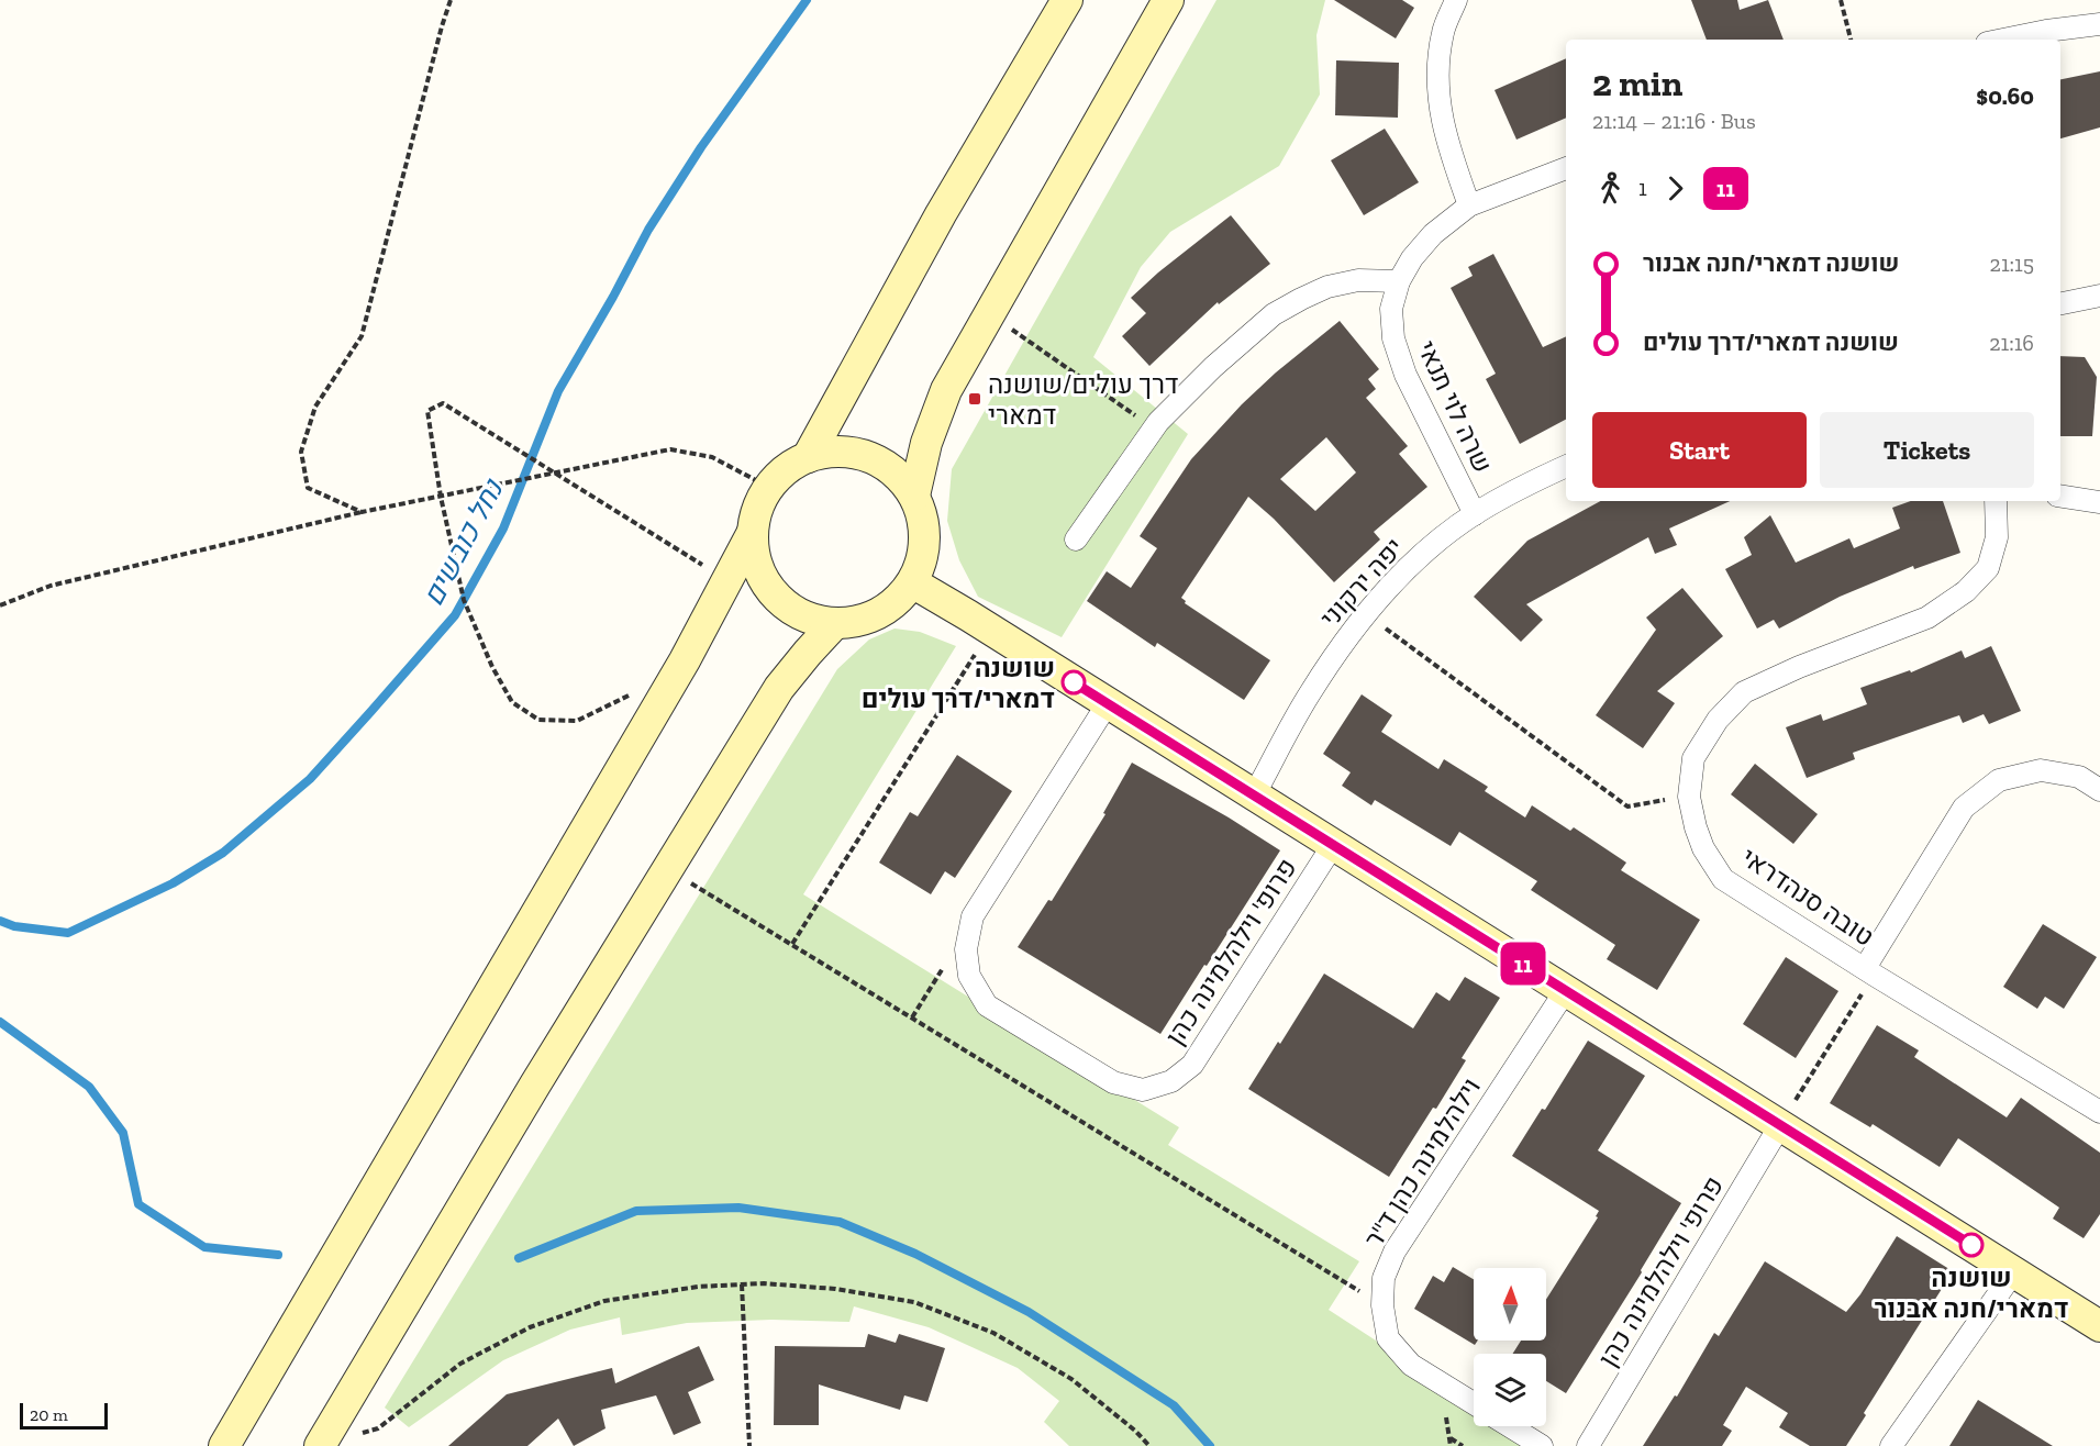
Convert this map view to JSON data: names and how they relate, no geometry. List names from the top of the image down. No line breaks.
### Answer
{"streets":{"street":["שרה לוי תנאי","יפה ירקוני","טובה סנהדראי","פרופ' וילהלמינה כהן","וילהלמינה כהן ד\"ר"]},"crossings":[["שרה לוי תנאי","יפה ירקוני"]],"water":["נחל כובשים"],"places":{"transit":["דרך עולים/שושנה דמארי"],"other":["שושנה דמארי/דרך עולים","שושנה דמארי/חנה אבנור"]},"lines":["bus line 11"],"scale_bar":"20 m","north":"top","page":{"on_map":"11","heading":["2 min","21:14 – 21:16 · Bus","$0.60"],"legs":["1","11"],"list":[{"name":"שושנה דמארי/חנה אבנור","value":"21:15"},{"name":"שושנה דמארי/דרך עולים","value":"21:16"}],"buttons":["Start","Tickets"],"scale":"20 m"}}
